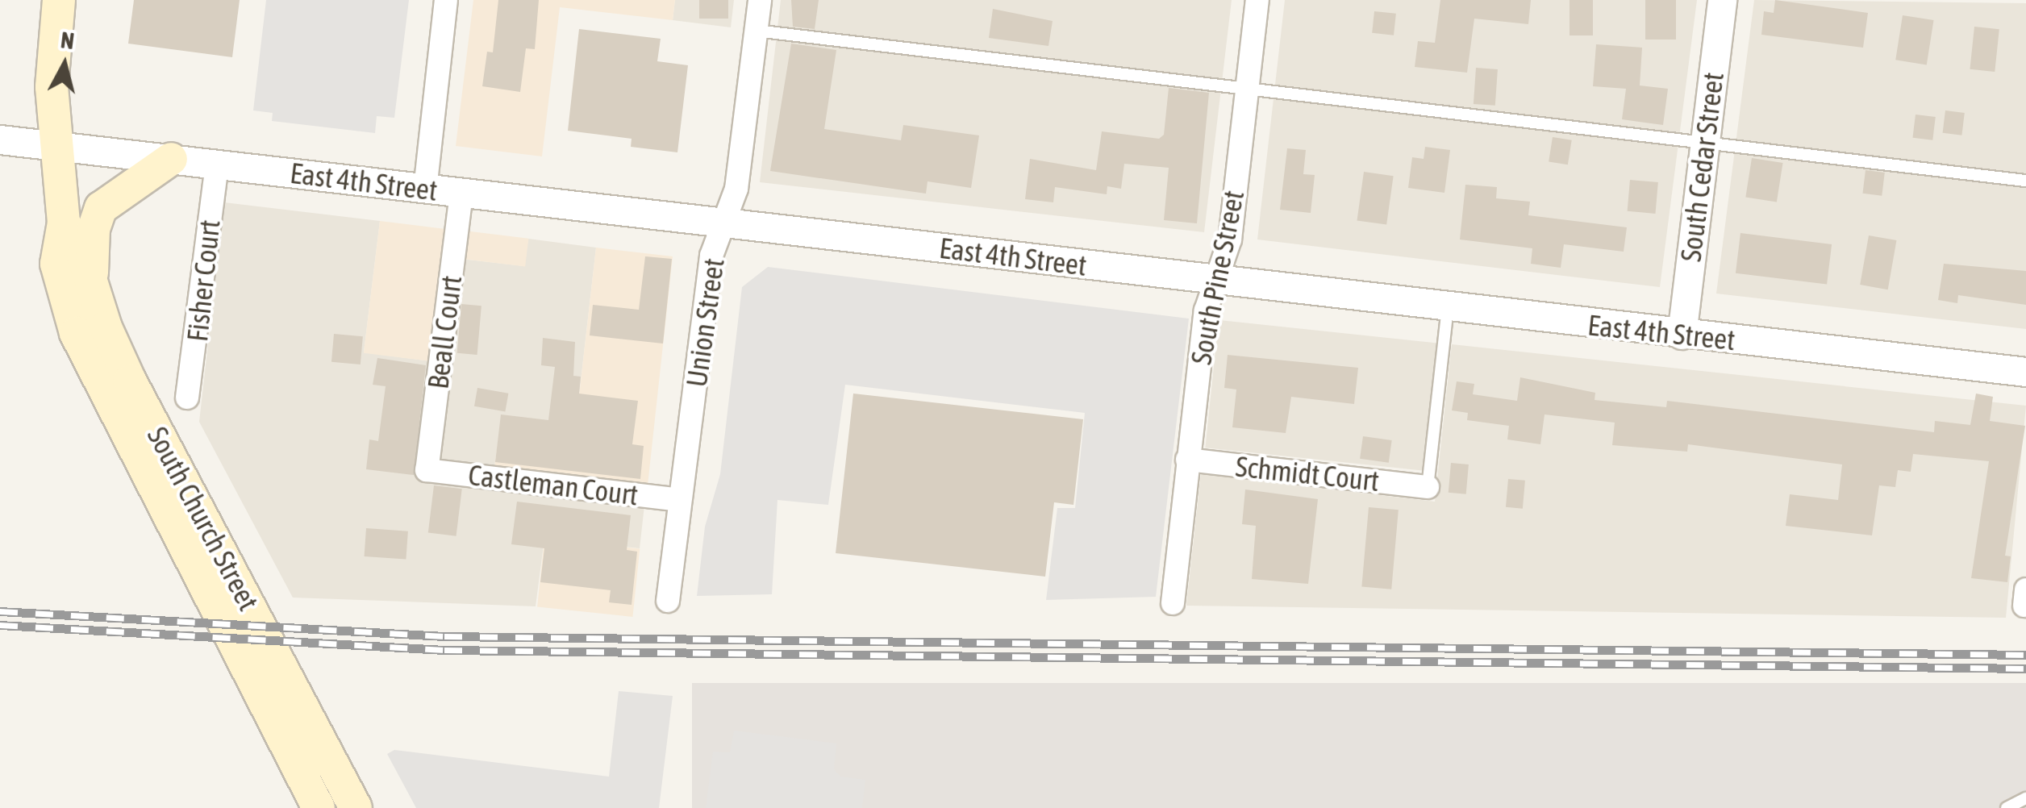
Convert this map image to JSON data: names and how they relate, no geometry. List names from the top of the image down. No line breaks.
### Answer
{"streets":{"main road":["South Church Street"],"street":["South Cedar Street","East 4th Street","South Pine Street","Fisher Court","Union Street","Beall Court","Schmidt Court","Castleman Court"]},"crossings":[["South Cedar Street","East 4th Street"],["East 4th Street","South Pine Street"],["East 4th Street","Fisher Court"],["East 4th Street","Union Street"],["East 4th Street","Beall Court"],["East 4th Street","South Church Street"],["South Pine Street","Schmidt Court"],["Union Street","Castleman Court"],["Beall Court","Castleman Court"]],"north":"top"}
